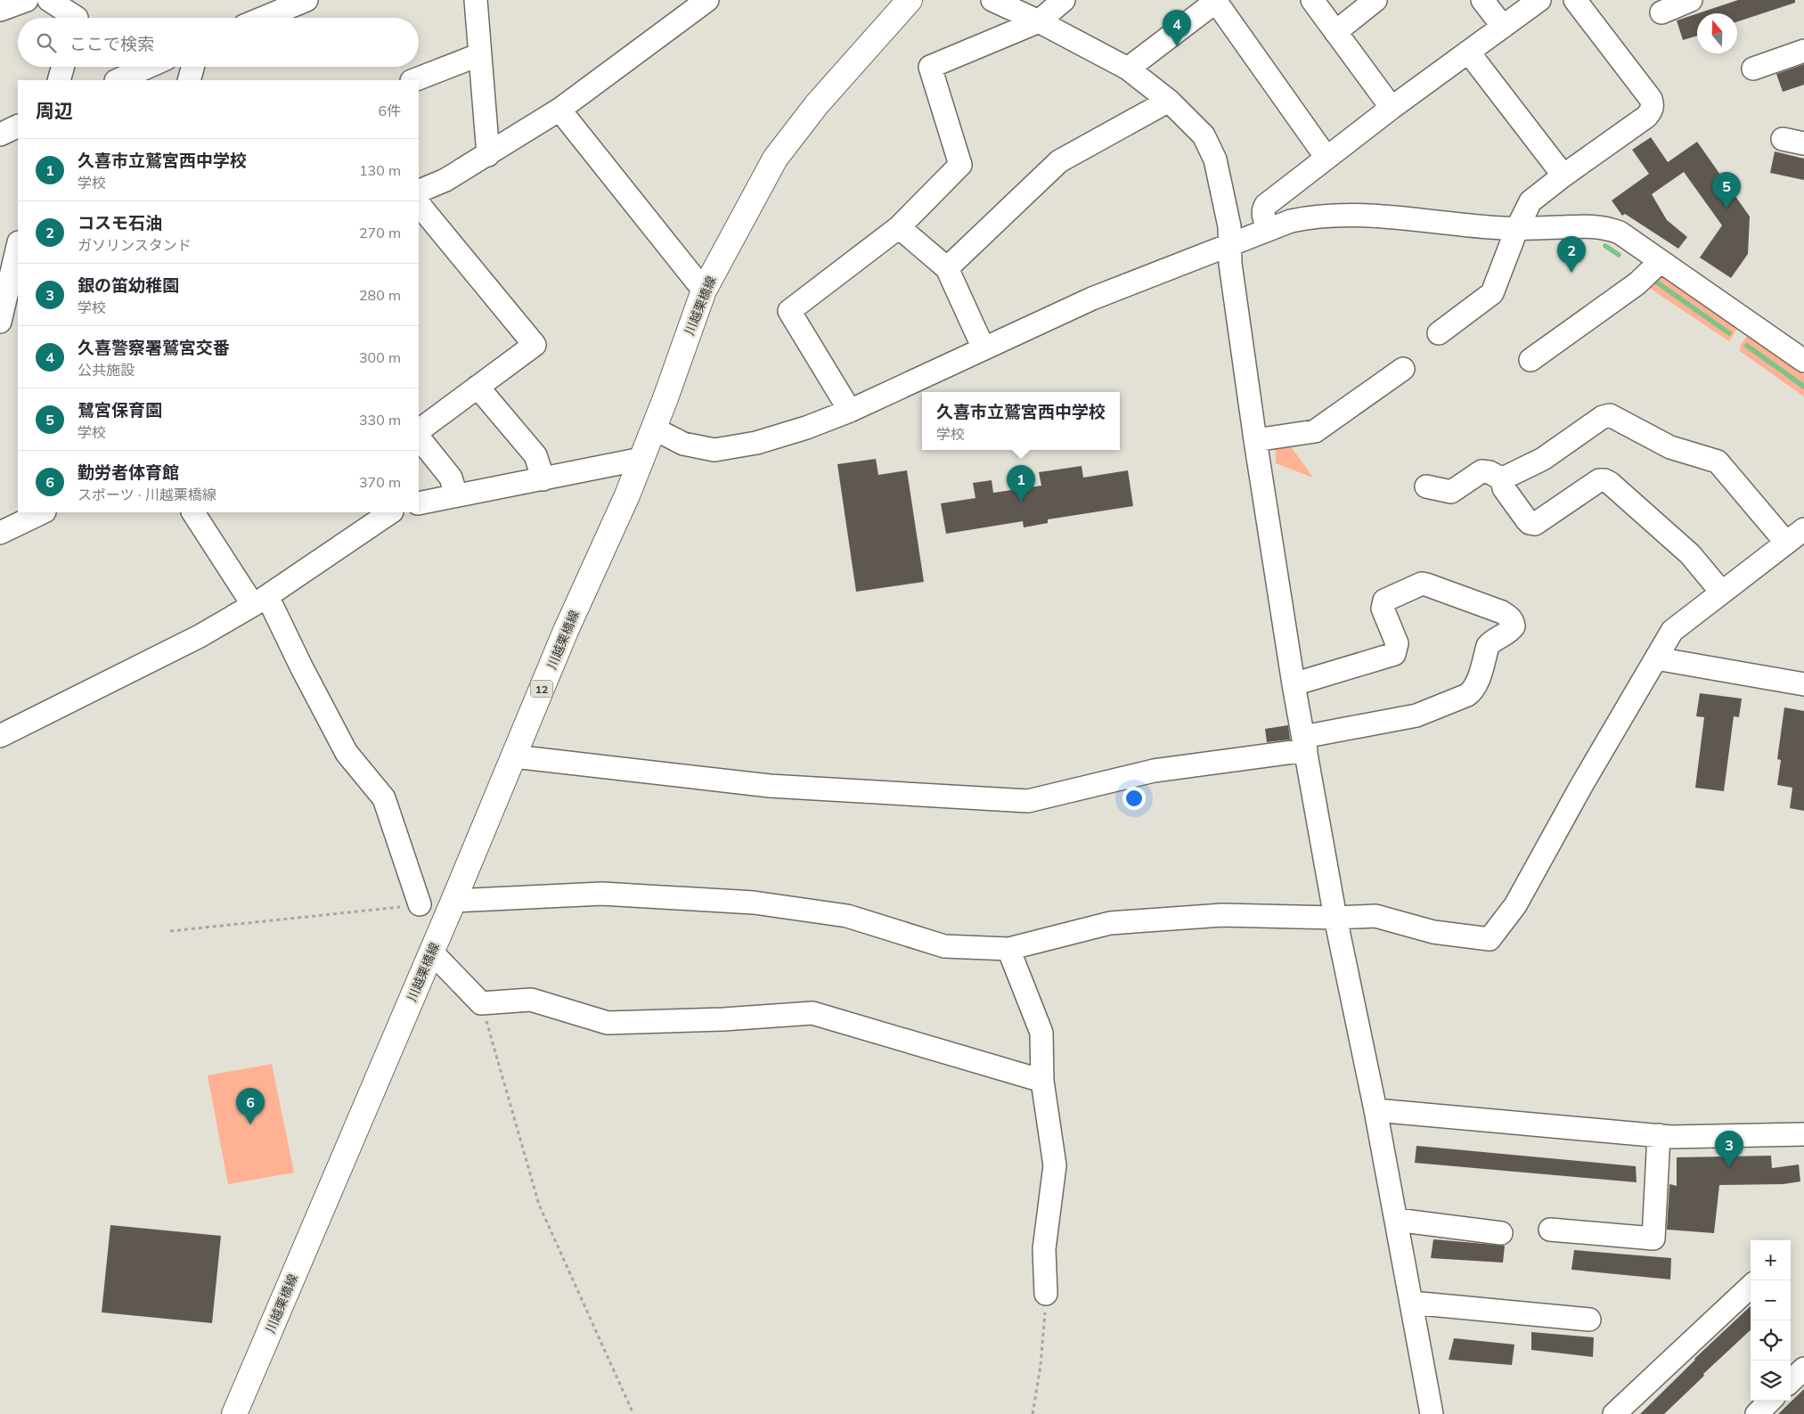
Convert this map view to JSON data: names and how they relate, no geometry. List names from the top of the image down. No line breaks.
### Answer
{"streets":{"main road":["川越栗橋線","12"]},"north":"top","page":{"pins":["4","5","2","1","6","3"],"search":"ここで検索","heading":["周辺","6件"],"list":[{"mark":"1","name":"久喜市立鷲宮西中学校","note":"学校","value":"130 m"},{"mark":"2","name":"コスモ石油","note":"ガソリンスタンド","value":"270 m"},{"mark":"3","name":"銀の笛幼稚園","note":"学校","value":"280 m"},{"mark":"4","name":"久喜警察署鷲宮交番","note":"公共施設","value":"300 m"},{"mark":"5","name":"鷺宮保育園","note":"学校","value":"330 m"},{"mark":"6","name":"勤労者体育館","note":"スポーツ · 川越栗橋線","value":"370 m"}],"popup":["久喜市立鷲宮西中学校","学校"],"map_buttons":["+","−"]}}
